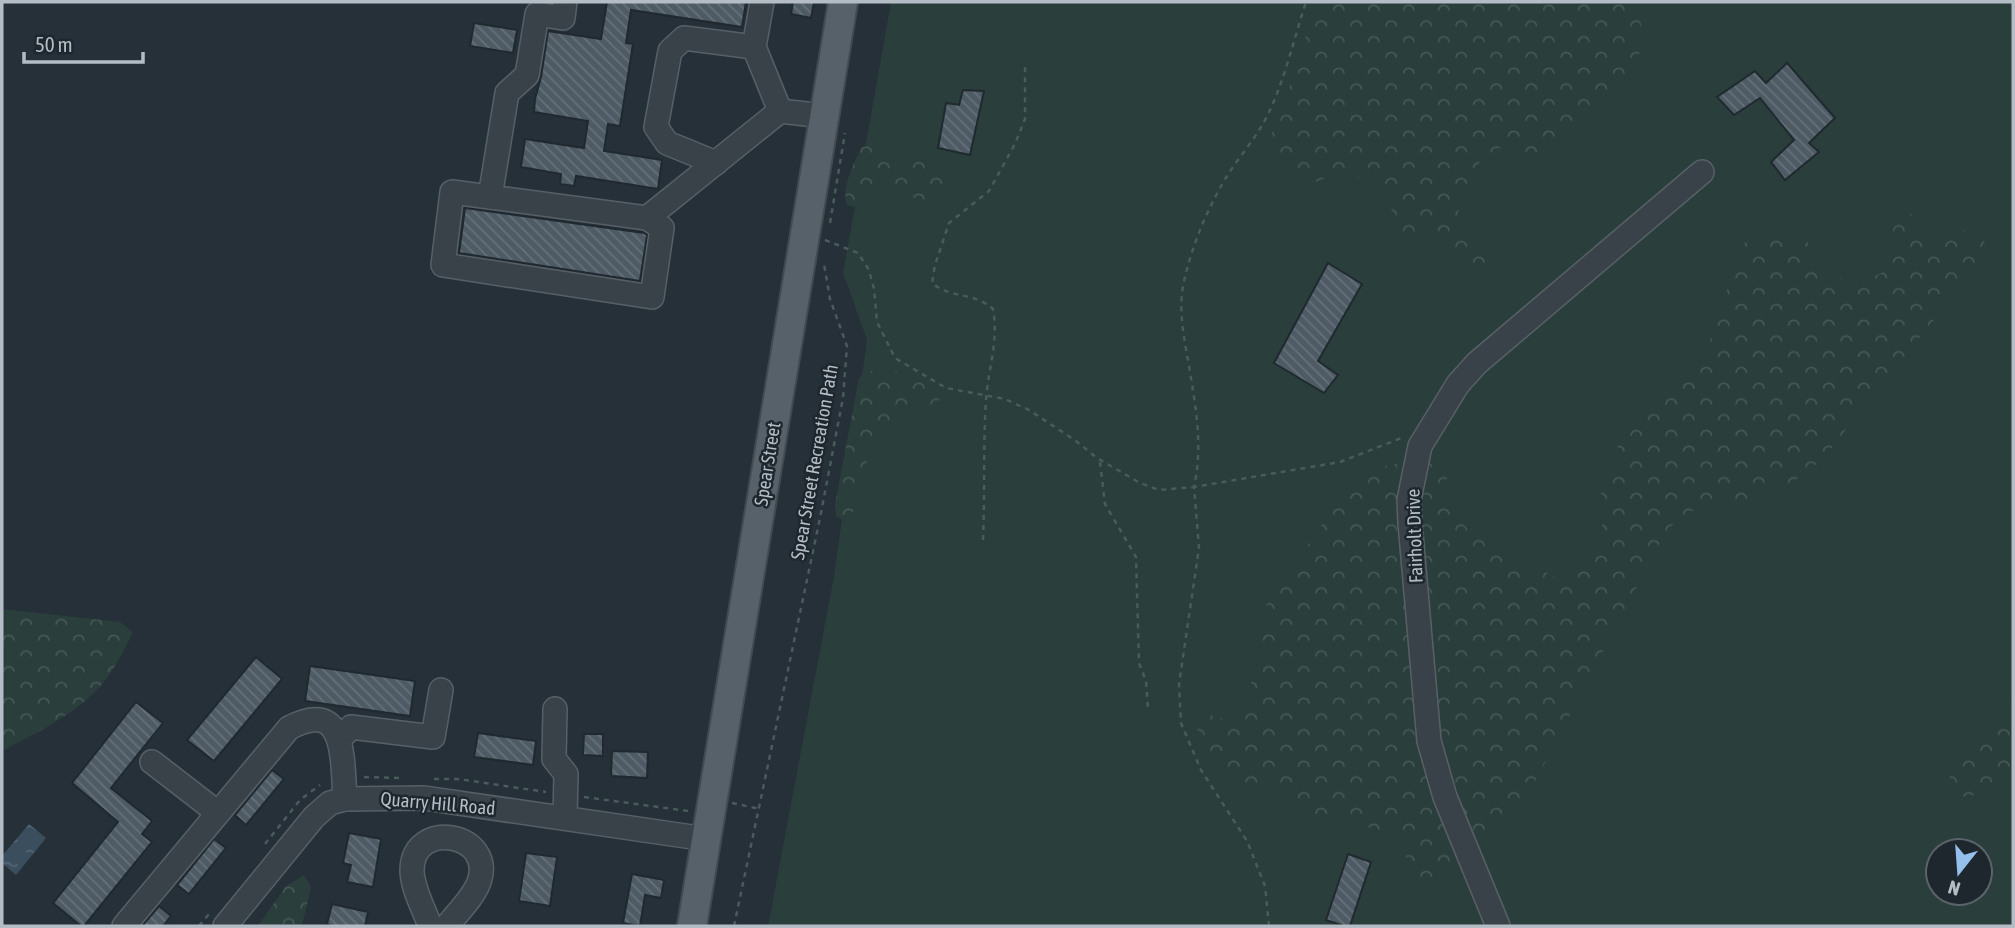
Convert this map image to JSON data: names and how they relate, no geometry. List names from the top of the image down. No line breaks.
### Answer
{"streets":{"main road":["Spear Street"],"street":["Fairholt Drive","Quarry Hill Road"],"path":["Spear Street Recreation Path"]},"crossings":[["Spear Street Recreation Path","Spear Street"],["Spear Street","Quarry Hill Road"]],"scale_bar":"50 m","north":"bottom"}
